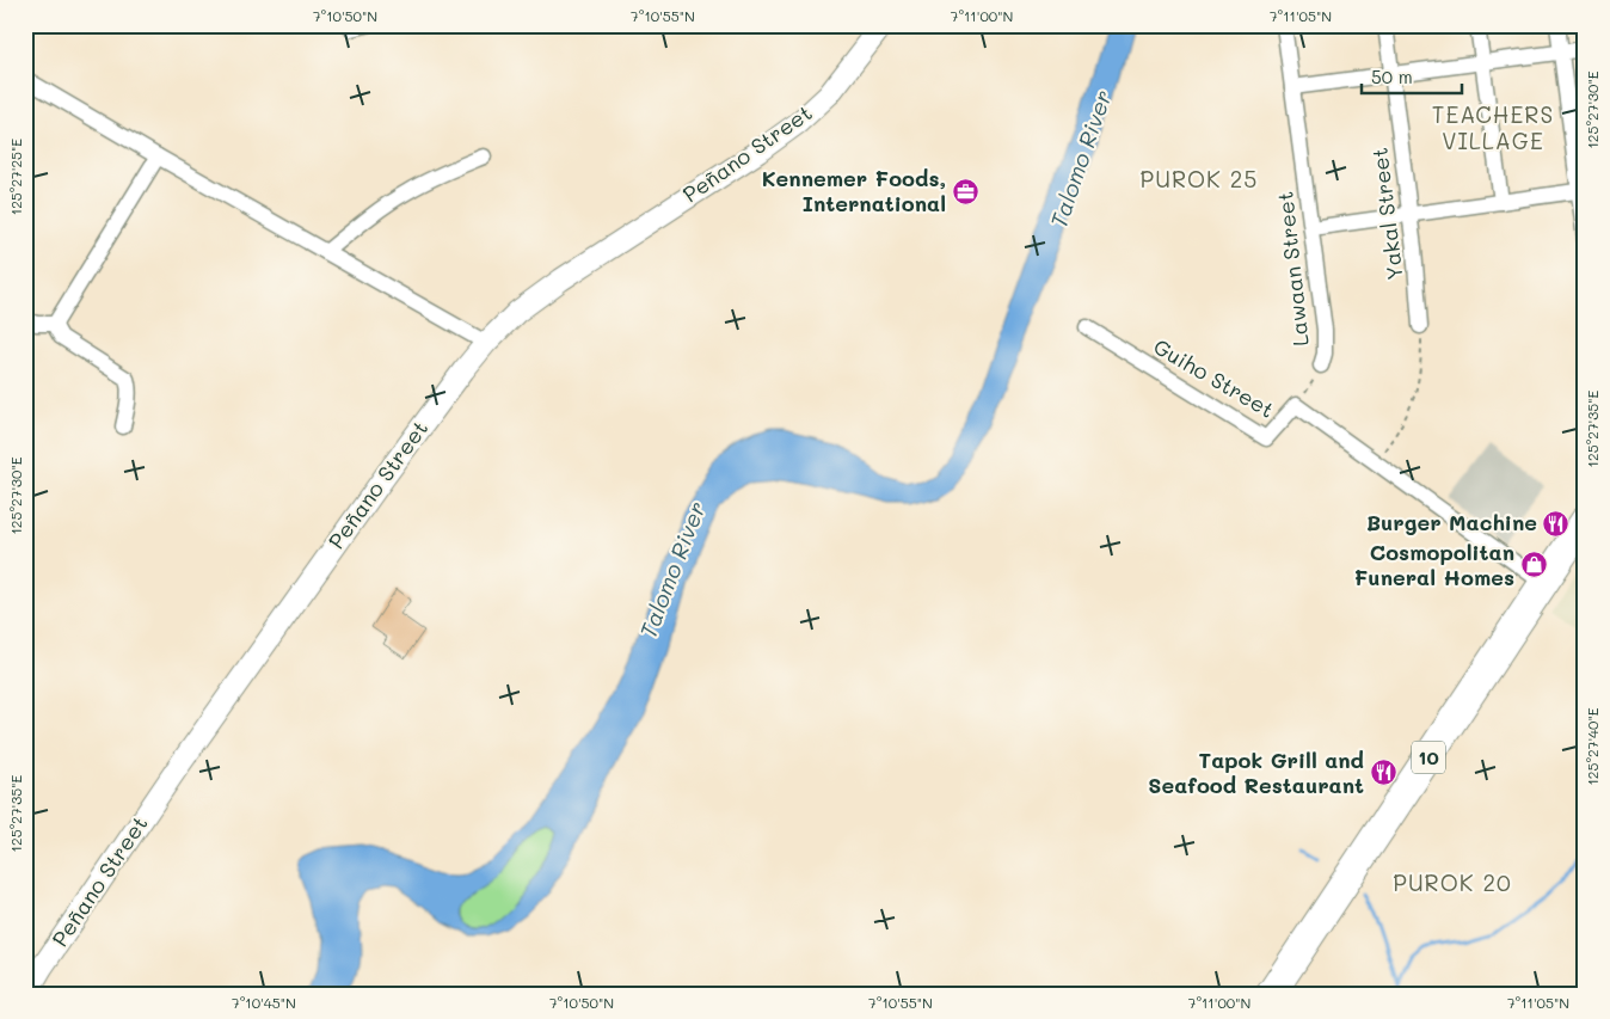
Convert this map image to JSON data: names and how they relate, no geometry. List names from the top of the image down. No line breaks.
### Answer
{"streets":{"highway":["10"],"street":["Peñano Street","Yakal Street","Lawaan Street","Guiho Street"]},"crossings":[["Guiho Street","10"]],"districts":["TEACHERS VILLAGE","PUROK 25","PUROK 20"],"water":["Talomo River"],"places":{"office":["Kennemer Foods, International"],"restaurant":["Burger Machine","Tapok Grill and Seafood Restaurant"],"shop":["Cosmopolitan Funeral Homes"]},"scale_bar":"50 m","coordinates":["7°10'50\"N","7°10'55\"N","7°11'00\"N","7°11'05\"N","125°27'30\"E","125°27'25\"E","125°27'35\"E","125°27'40\"E","7°10'45\"N"]}
